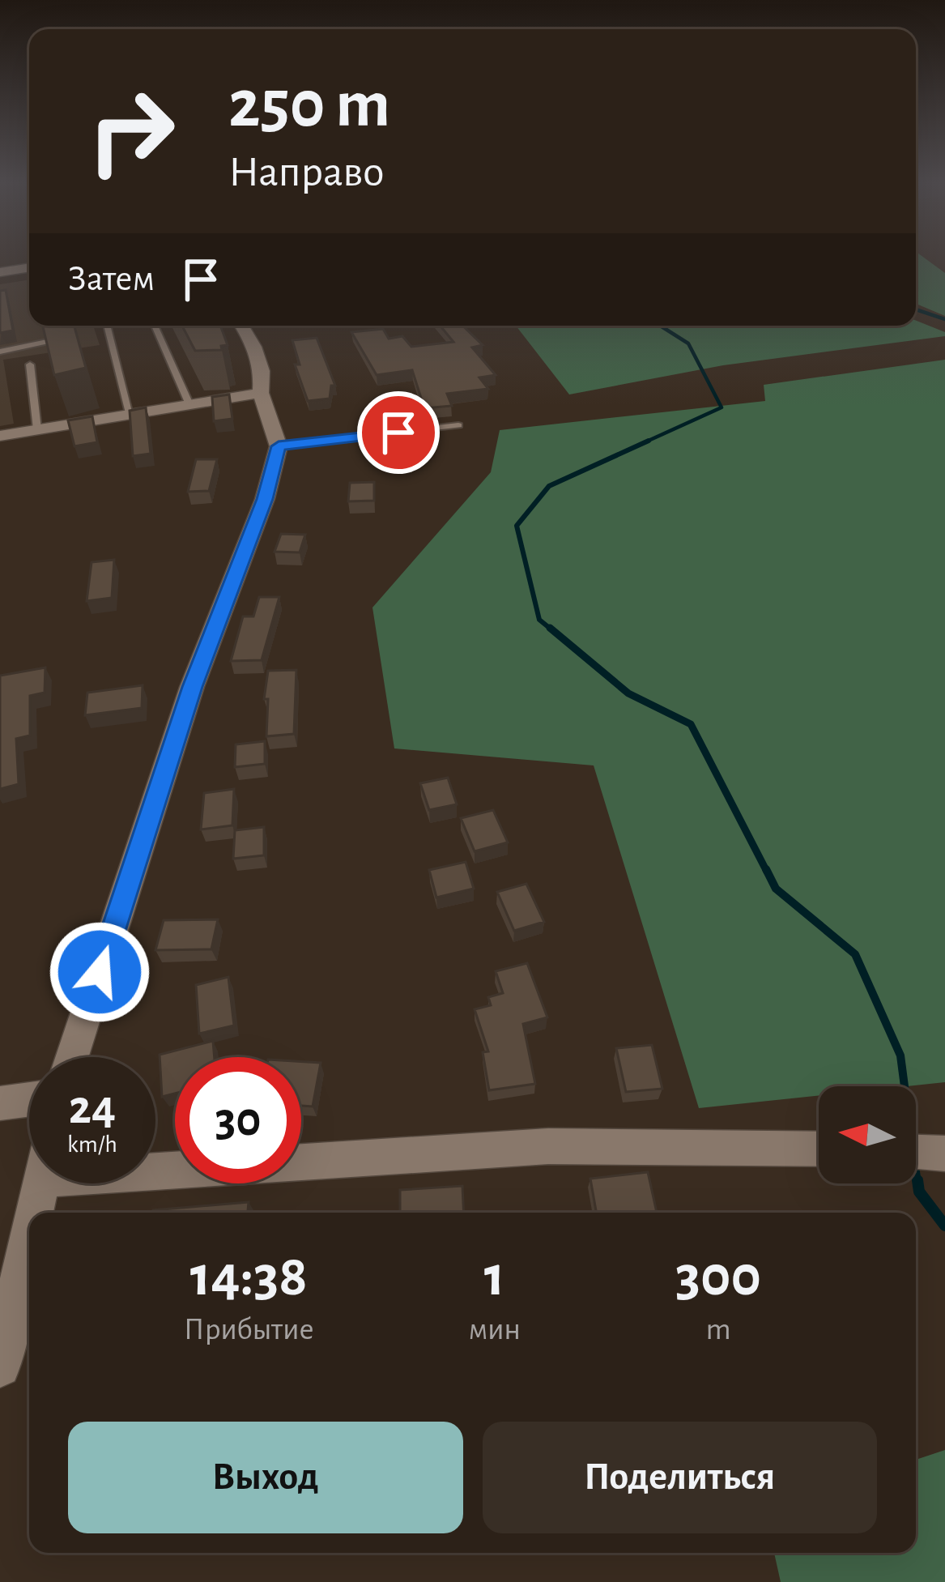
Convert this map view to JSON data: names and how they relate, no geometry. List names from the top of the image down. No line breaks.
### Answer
{"north":"left","page":{"turn":["250 m","Направо"],"then":"Затем","speed":"24 km/h","limit":"30","eta":["14:38","Прибытие","1","мин","300","m"],"buttons":["Выход","Поделиться"]}}
